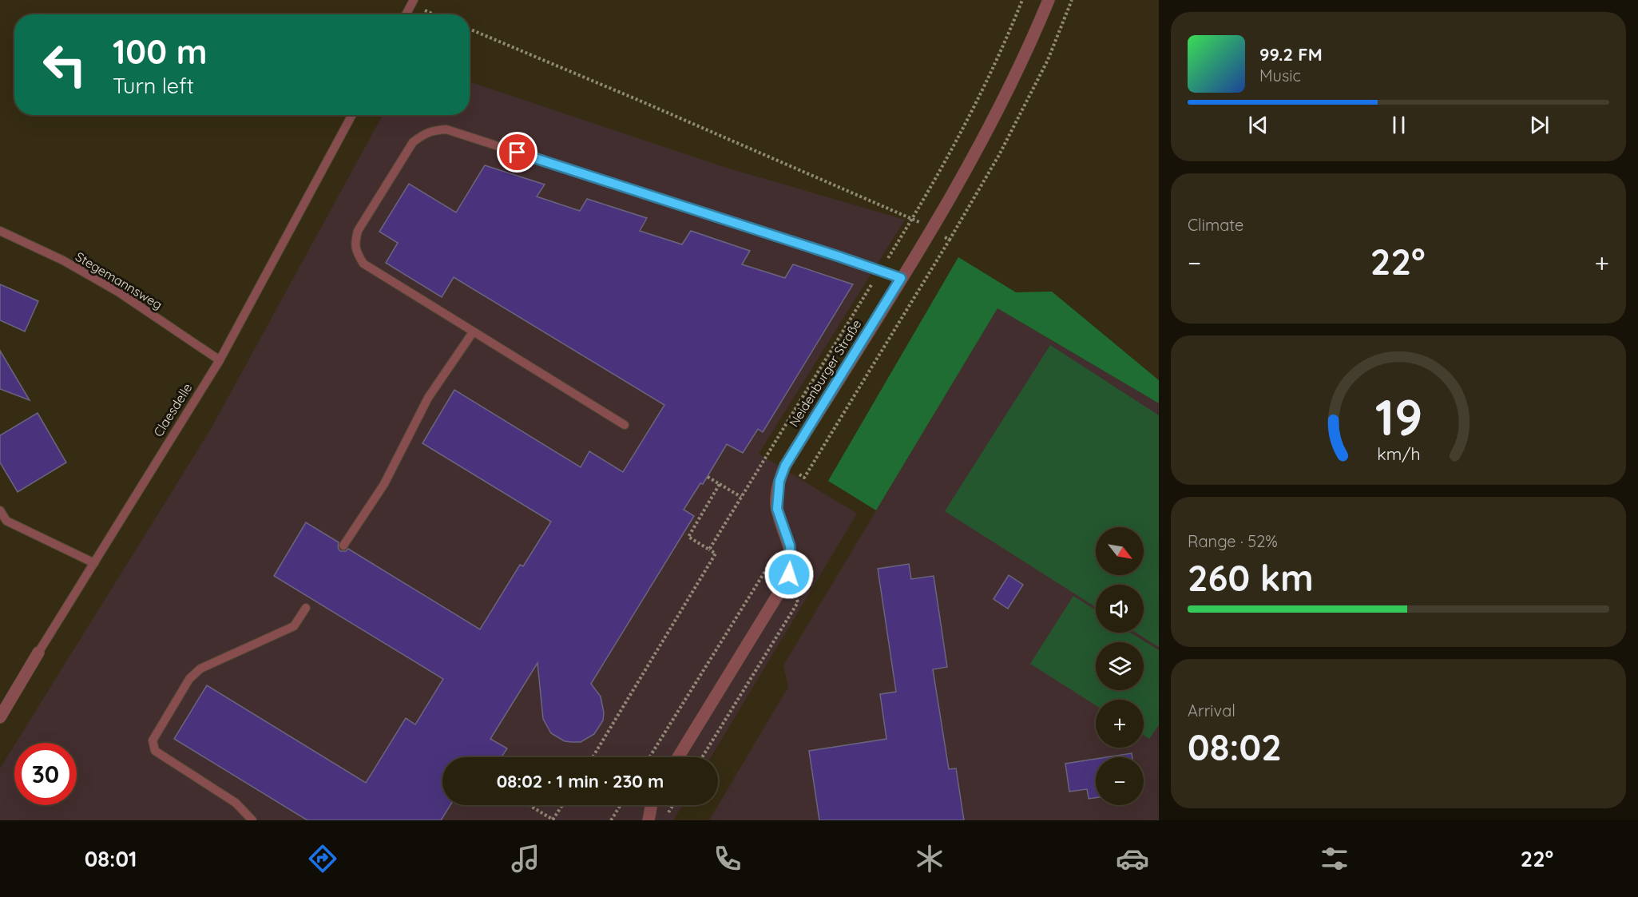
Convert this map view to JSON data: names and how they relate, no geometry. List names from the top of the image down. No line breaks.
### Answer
{"streets":{"street":["Neidenburger Straße","Claesdelle"],"lane":["Stegemannsweg"]},"crossings":[["Stegemannsweg","Claesdelle"]],"north":"bottom right","page":{"turn":["100 m","Turn left"],"song":["99.2 FM","Music"],"tile":["Climate",["Range · 52%","260 km"],["Arrival","08:02"]],"heat":["−","22°","+"],"map_buttons":["+","−"],"limit":"30","trip":"08:02 · 1 min · 230 m","tabs":["08:01","22°"],"gauge":["19","km/h"]}}
